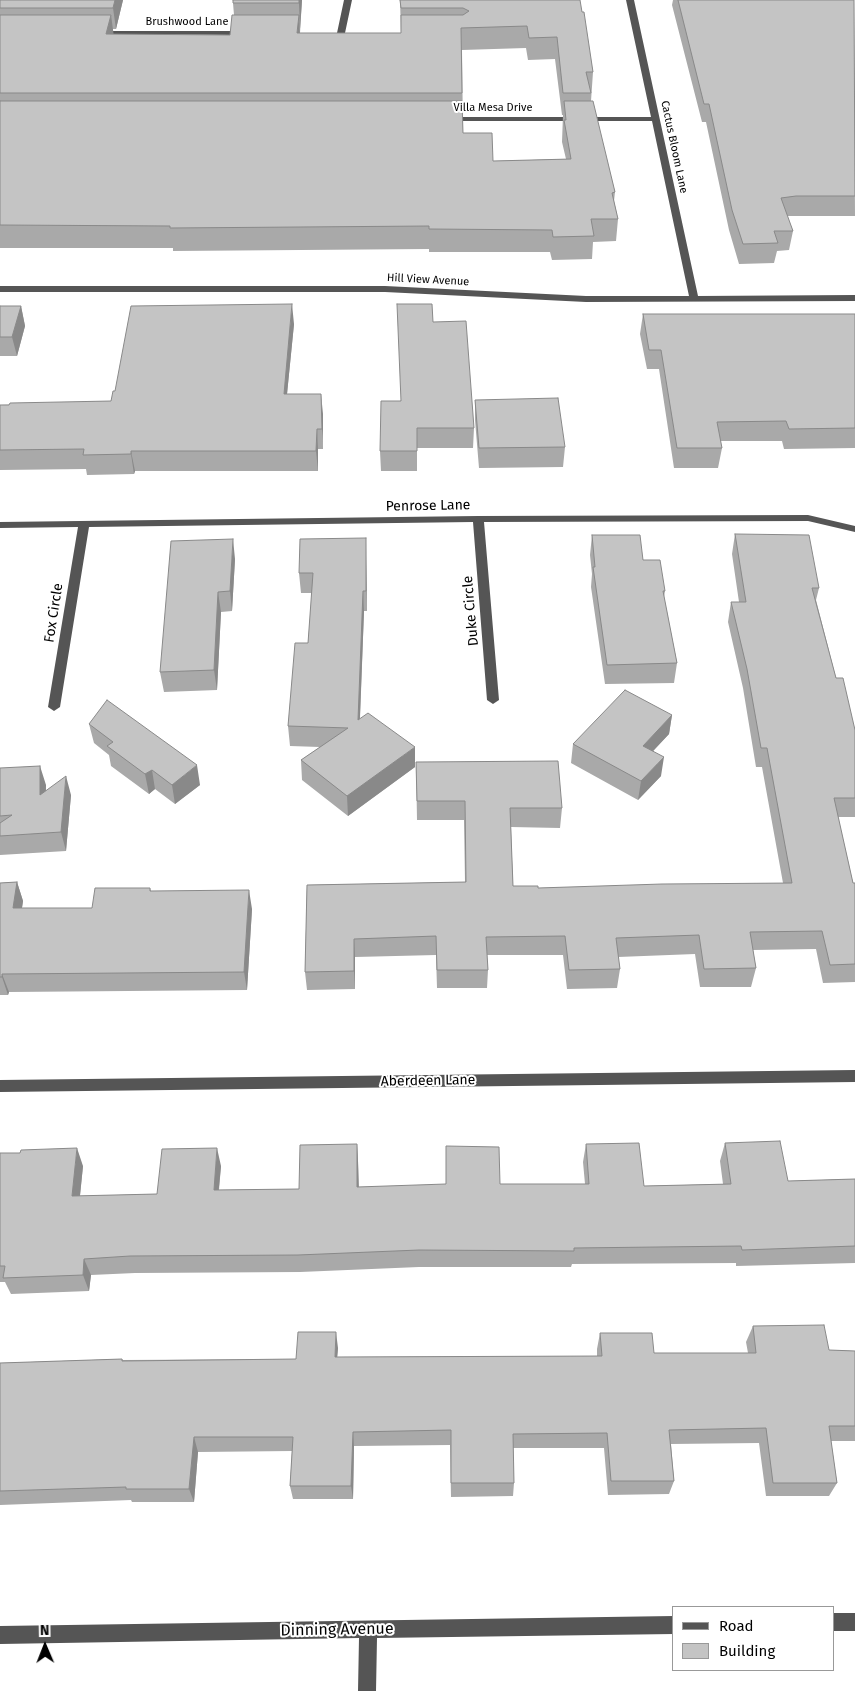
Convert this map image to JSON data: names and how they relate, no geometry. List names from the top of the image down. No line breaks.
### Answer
{"streets":{"street":["Brushwood Lane","Villa Mesa Drive","Cactus Bloom Lane","Hill View Avenue","Penrose Lane","Duke Circle","Fox Circle","Aberdeen Lane","Dinning Avenue"]},"crossings":[["Villa Mesa Drive","Cactus Bloom Lane"],["Cactus Bloom Lane","Hill View Avenue"],["Penrose Lane","Duke Circle"],["Penrose Lane","Fox Circle"]],"legend":["Road","Building"],"north":"top"}
